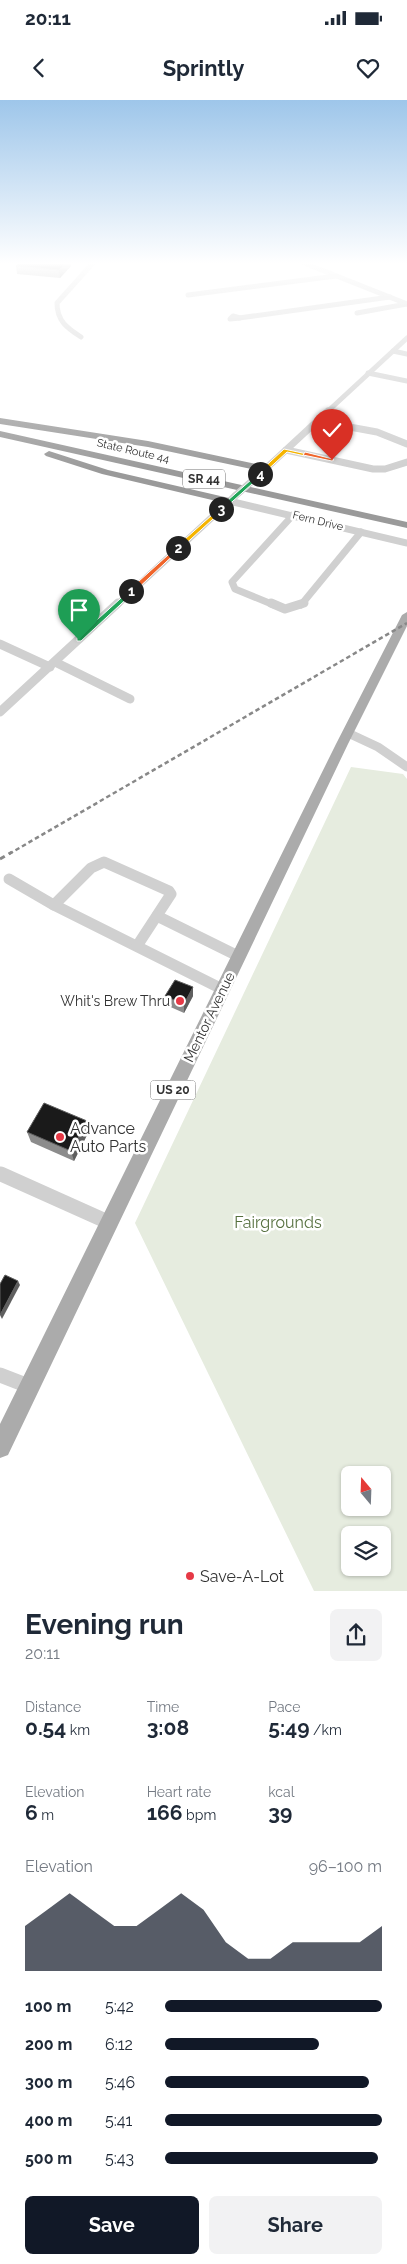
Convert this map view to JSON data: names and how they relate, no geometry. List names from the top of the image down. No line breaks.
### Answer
{"streets":{"highway":["State Route 44","SR 44"],"main road":["Mentor Avenue","US 20"],"street":["Fern Drive"]},"parks":["Fairgrounds"],"places":["Whit's Brew Thru","Advance Auto Parts","Save-A-Lot"],"north":"top","page":{"status":"20:11","header":"Sprintly","pins":["4","3","2","1"],"heading":["Evening run","20:11"],"stats":[["Distance","0.54 km"],["Time","3:08"],["Pace","5:49 /km"],["Elevation","6 m"],["Heart rate","166 bpm"],["kcal","39"]],"chart":["Elevation","96–100 m"],"list":[{"name":"100 m","note":"5:42"},{"name":"200 m","note":"6:12"},{"name":"300 m","note":"5:46"},{"name":"400 m","note":"5:41"},{"name":"500 m","note":"5:43"}],"buttons":["Save","Share"]}}
